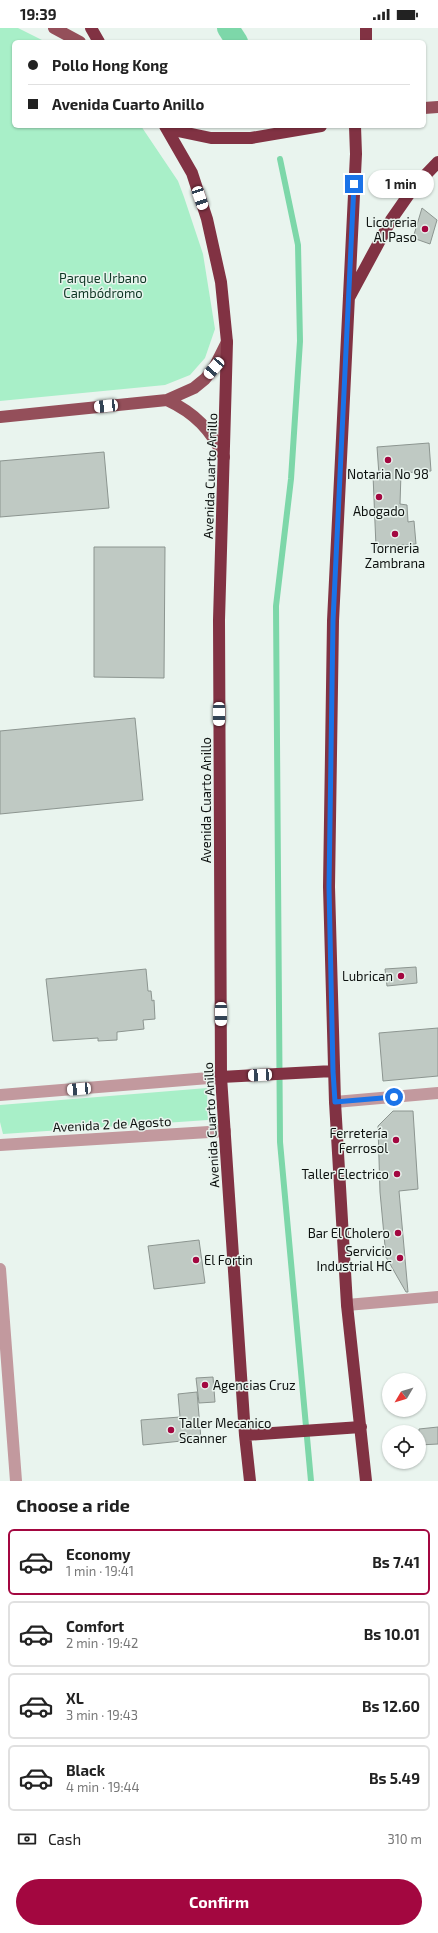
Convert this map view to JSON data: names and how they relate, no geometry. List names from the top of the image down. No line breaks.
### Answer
{"streets":{"highway":["Avenida Cuarto Anillo"],"street":["Avenida 2 de Agosto"]},"crossings":[["Avenida Cuarto Anillo","Avenida 2 de Agosto"]],"parks":["Parque Urbano Cambódromo"],"places":["Licoreria Al Paso","Notaria No 98","Abogado","Torneria Zambrana","Lubrican","Ferretería Ferrosol","Taller Electrico","Bar El Cholero","Servicio Industrial HC","El Fortin","Agencias Cruz","Taller Mecanico Scanner"],"north":"bottom left","page":{"status":"19:39","banner":["Pollo Hong Kong","Avenida Cuarto Anillo"],"bubble":"1 min","heading":"Choose a ride","list":[{"name":"Economy","note":"1 min · 19:41","value":"Bs 7.41"},{"name":"Comfort","note":"2 min · 19:42","value":"Bs 10.01"},{"name":"XL","note":"3 min · 19:43","value":"Bs 12.60"},{"name":"Black","note":"4 min · 19:44","value":"Bs 5.49"}],"pay":["Cash","310 m"],"buttons":"Confirm"}}
